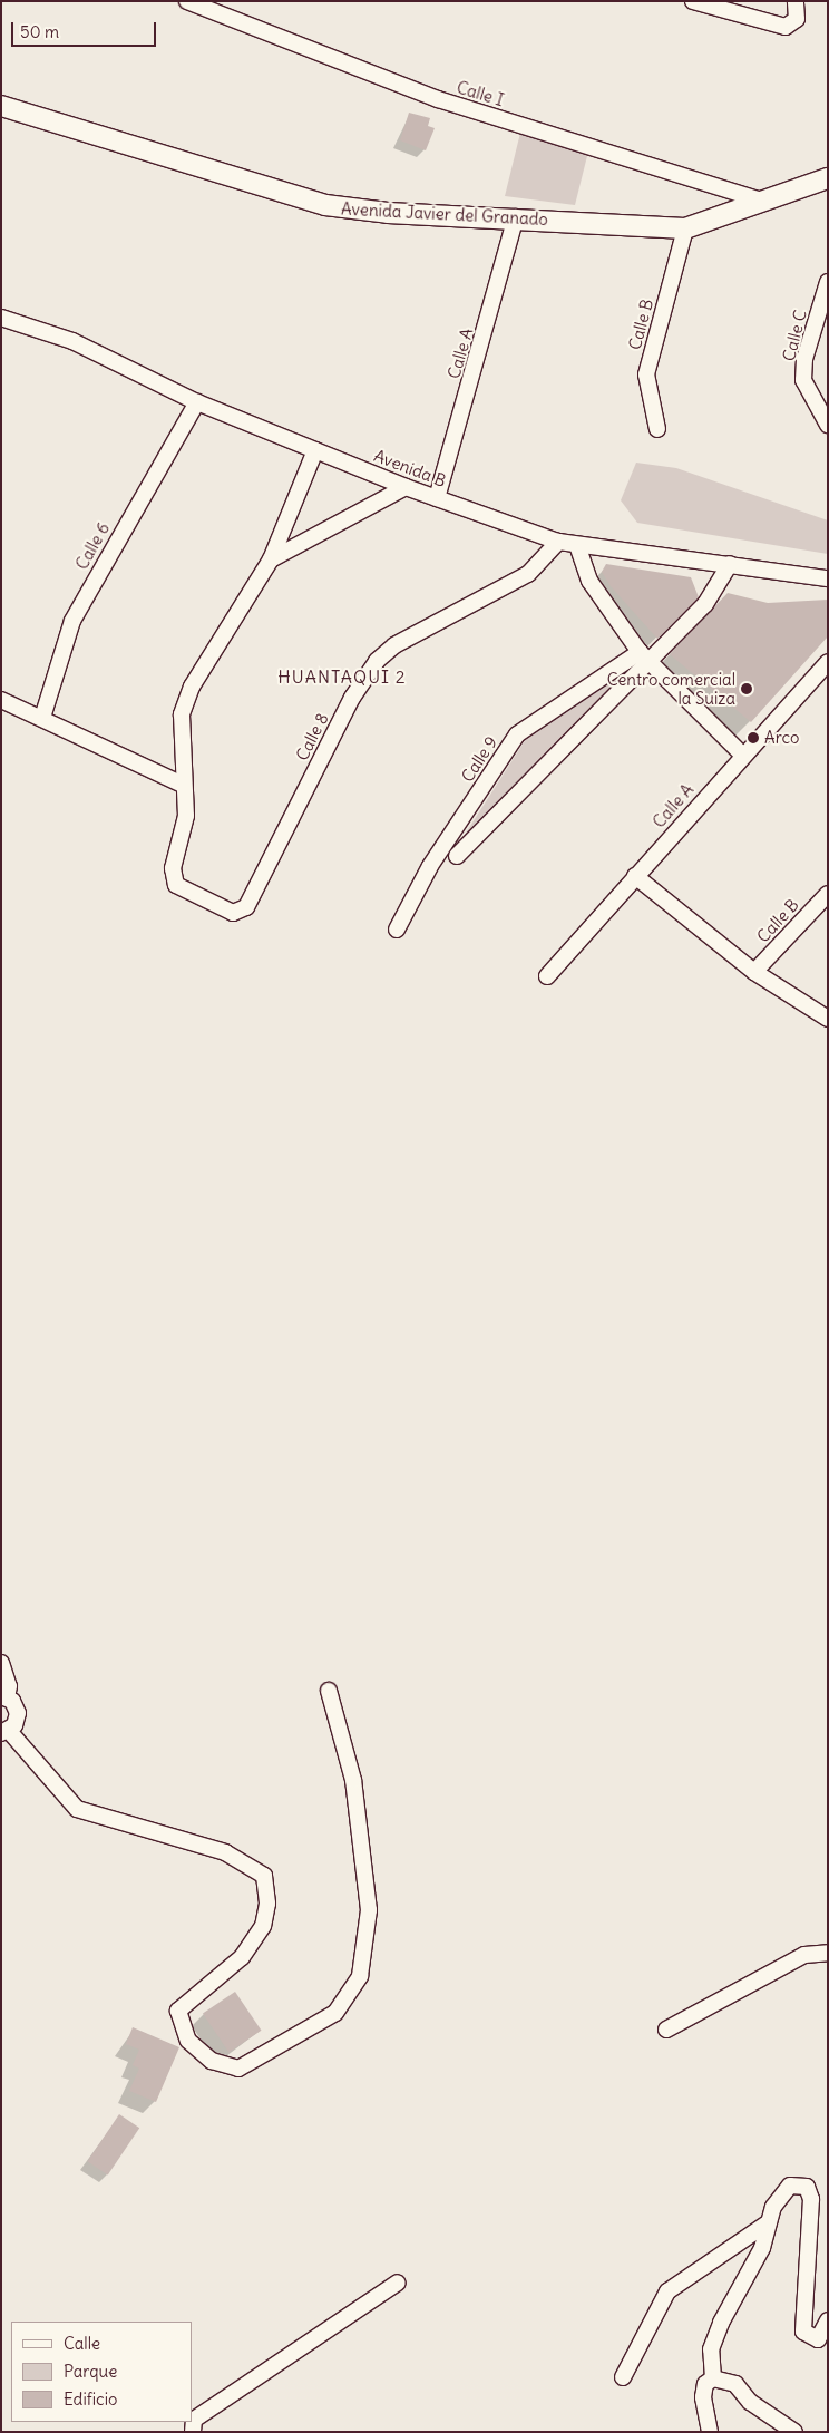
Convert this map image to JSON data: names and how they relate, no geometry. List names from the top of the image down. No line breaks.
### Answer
{"streets":{"street":["Calle I","Avenida Javier del Granado","Calle B","Calle C","Calle A","Avenida B","Calle 6","Calle 8","Calle 9"]},"crossings":[["Calle I","Avenida Javier del Granado"],["Avenida Javier del Granado","Calle B"],["Avenida Javier del Granado","Calle A"],["Calle A","Avenida B"],["Avenida B","Calle 6"],["Avenida B","Calle 8"]],"districts":["HUANTAQUI 2"],"places":["Centro comercial la Suiza","Arco"],"legend":["Calle","Parque","Edificio"],"scale_bar":"50 m"}
